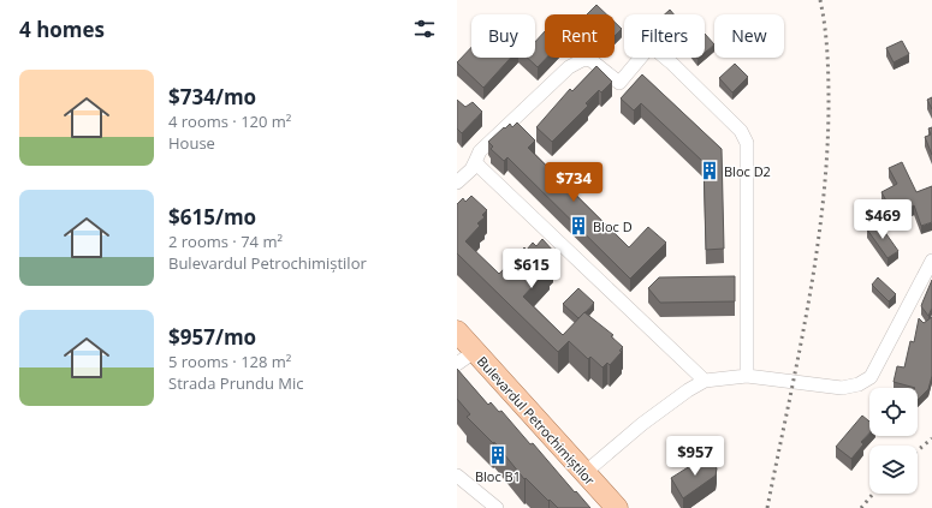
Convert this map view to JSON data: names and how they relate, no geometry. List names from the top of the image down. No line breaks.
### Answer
{"streets":{"main road":["Bulevardul Petrochimiștilor"]},"places":{"building":["Bloc D2","Bloc D","Bloc B1"]},"page":{"heading":"4 homes","chip":["Buy","Rent","Filters","New"],"list":[{"name":"$734/mo","note":"4 rooms · 120 m² · House"},{"name":"$615/mo","note":"2 rooms · 74 m² · Bulevardul Petrochimiștilor"},{"name":"$957/mo","note":"5 rooms · 128 m² · Strada Prundu Mic"}],"price":["$734","$469","$615","$957"]}}
